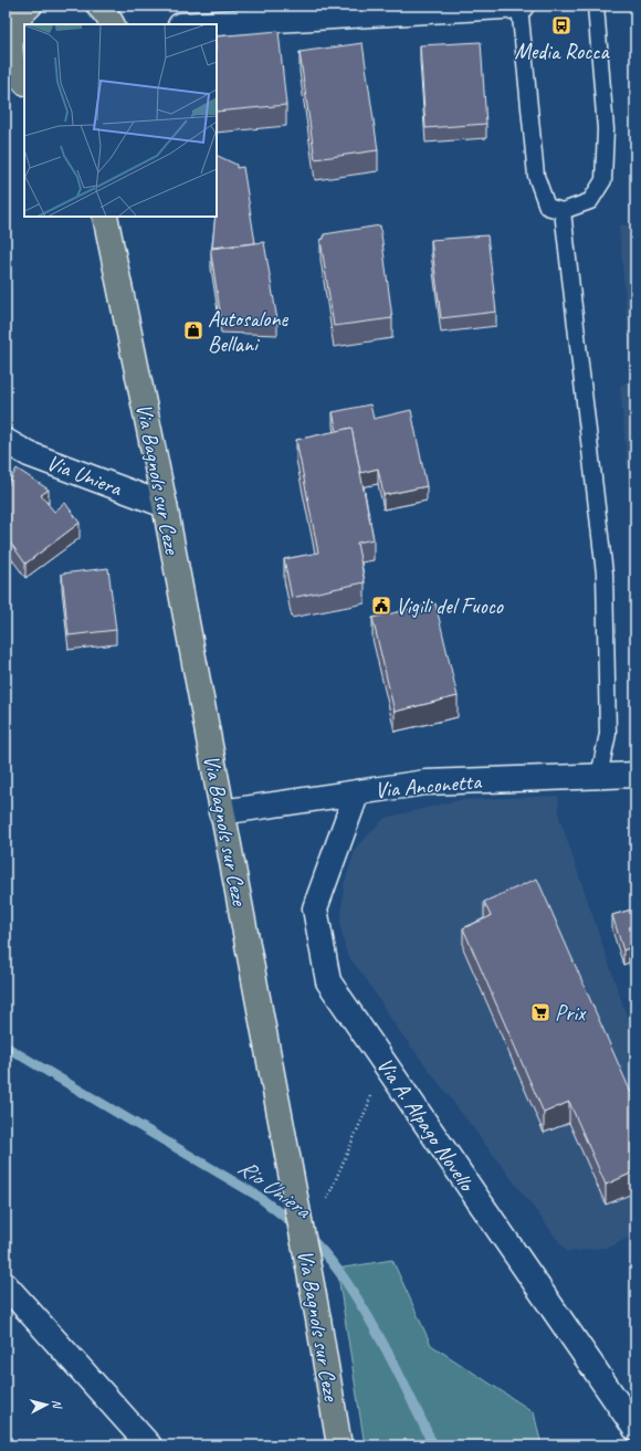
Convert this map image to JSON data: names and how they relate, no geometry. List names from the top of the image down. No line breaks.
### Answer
{"streets":{"main road":["Via Bagnols sur Ceze"],"street":["Via Uniera","Via Anconetta","Via A. Alpago Novello"]},"crossings":[["Via Uniera","Via Bagnols sur Ceze"],["Via Bagnols sur Ceze","Via Anconetta"],["Via Anconetta","Via A. Alpago Novello"]],"water":["Rio Uniera"],"places":{"bus stop":["Media Rocca"],"shop":["Autosalone Bellani"],"public building":["Vigili del Fuoco"],"supermarket":["Prix"]},"north":"right"}
